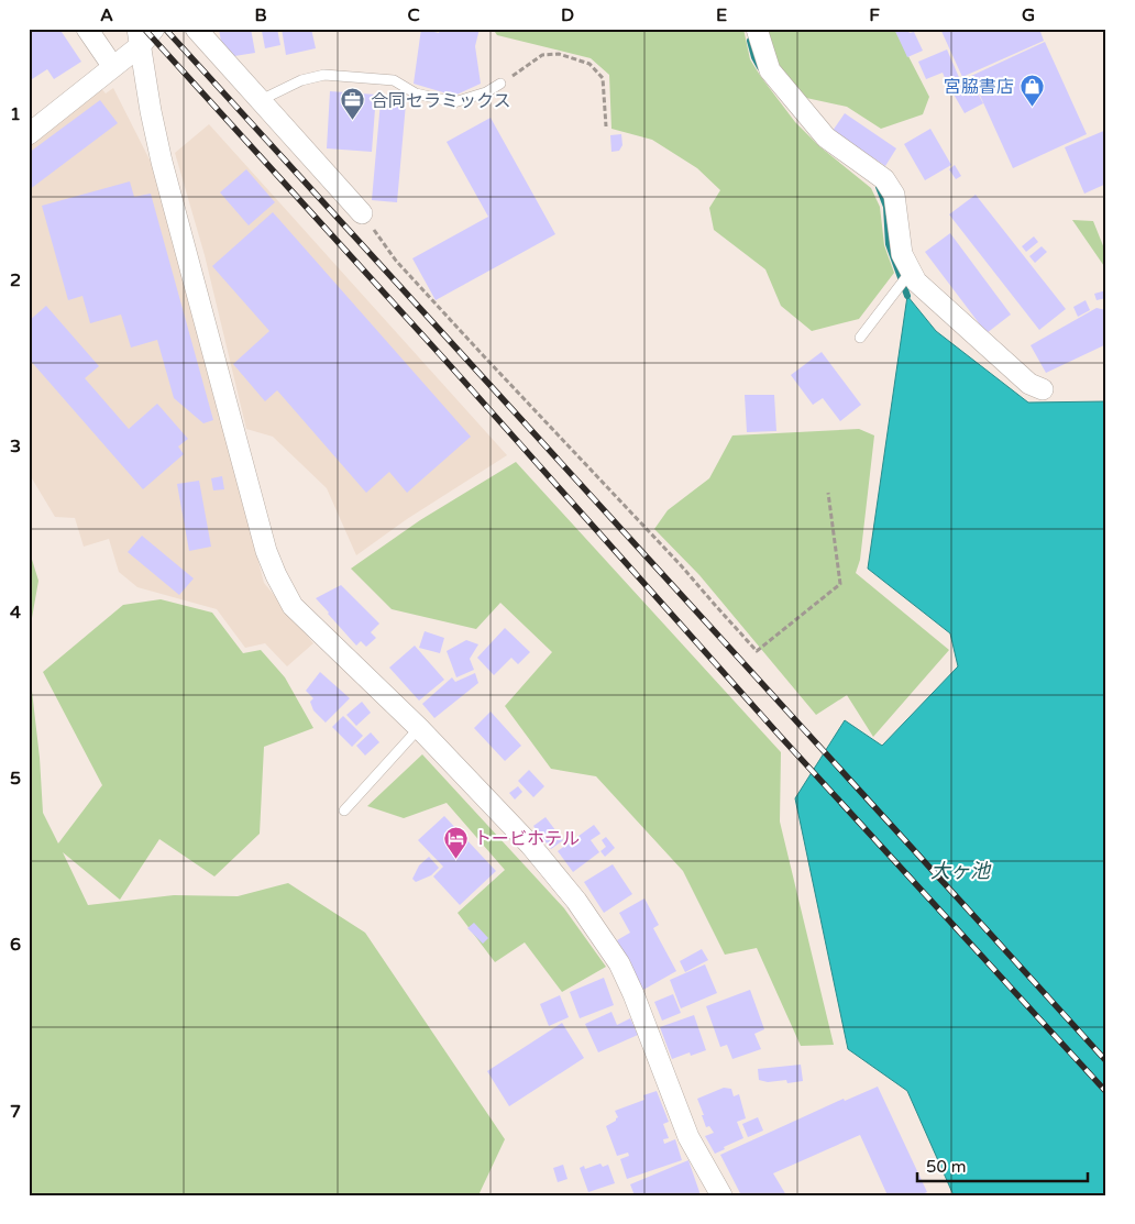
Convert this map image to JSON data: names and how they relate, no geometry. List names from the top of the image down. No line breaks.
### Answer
{"water":["大ヶ池"],"places":{"shop":["宮脇書店"],"office":["合同セラミックス"],"hotel":["トービホテル"]},"scale_bar":"50 m","grid":{"columns":["A","B","C","D","E","F","G"],"rows":["1","2","3","4","5","6","7"]}}
